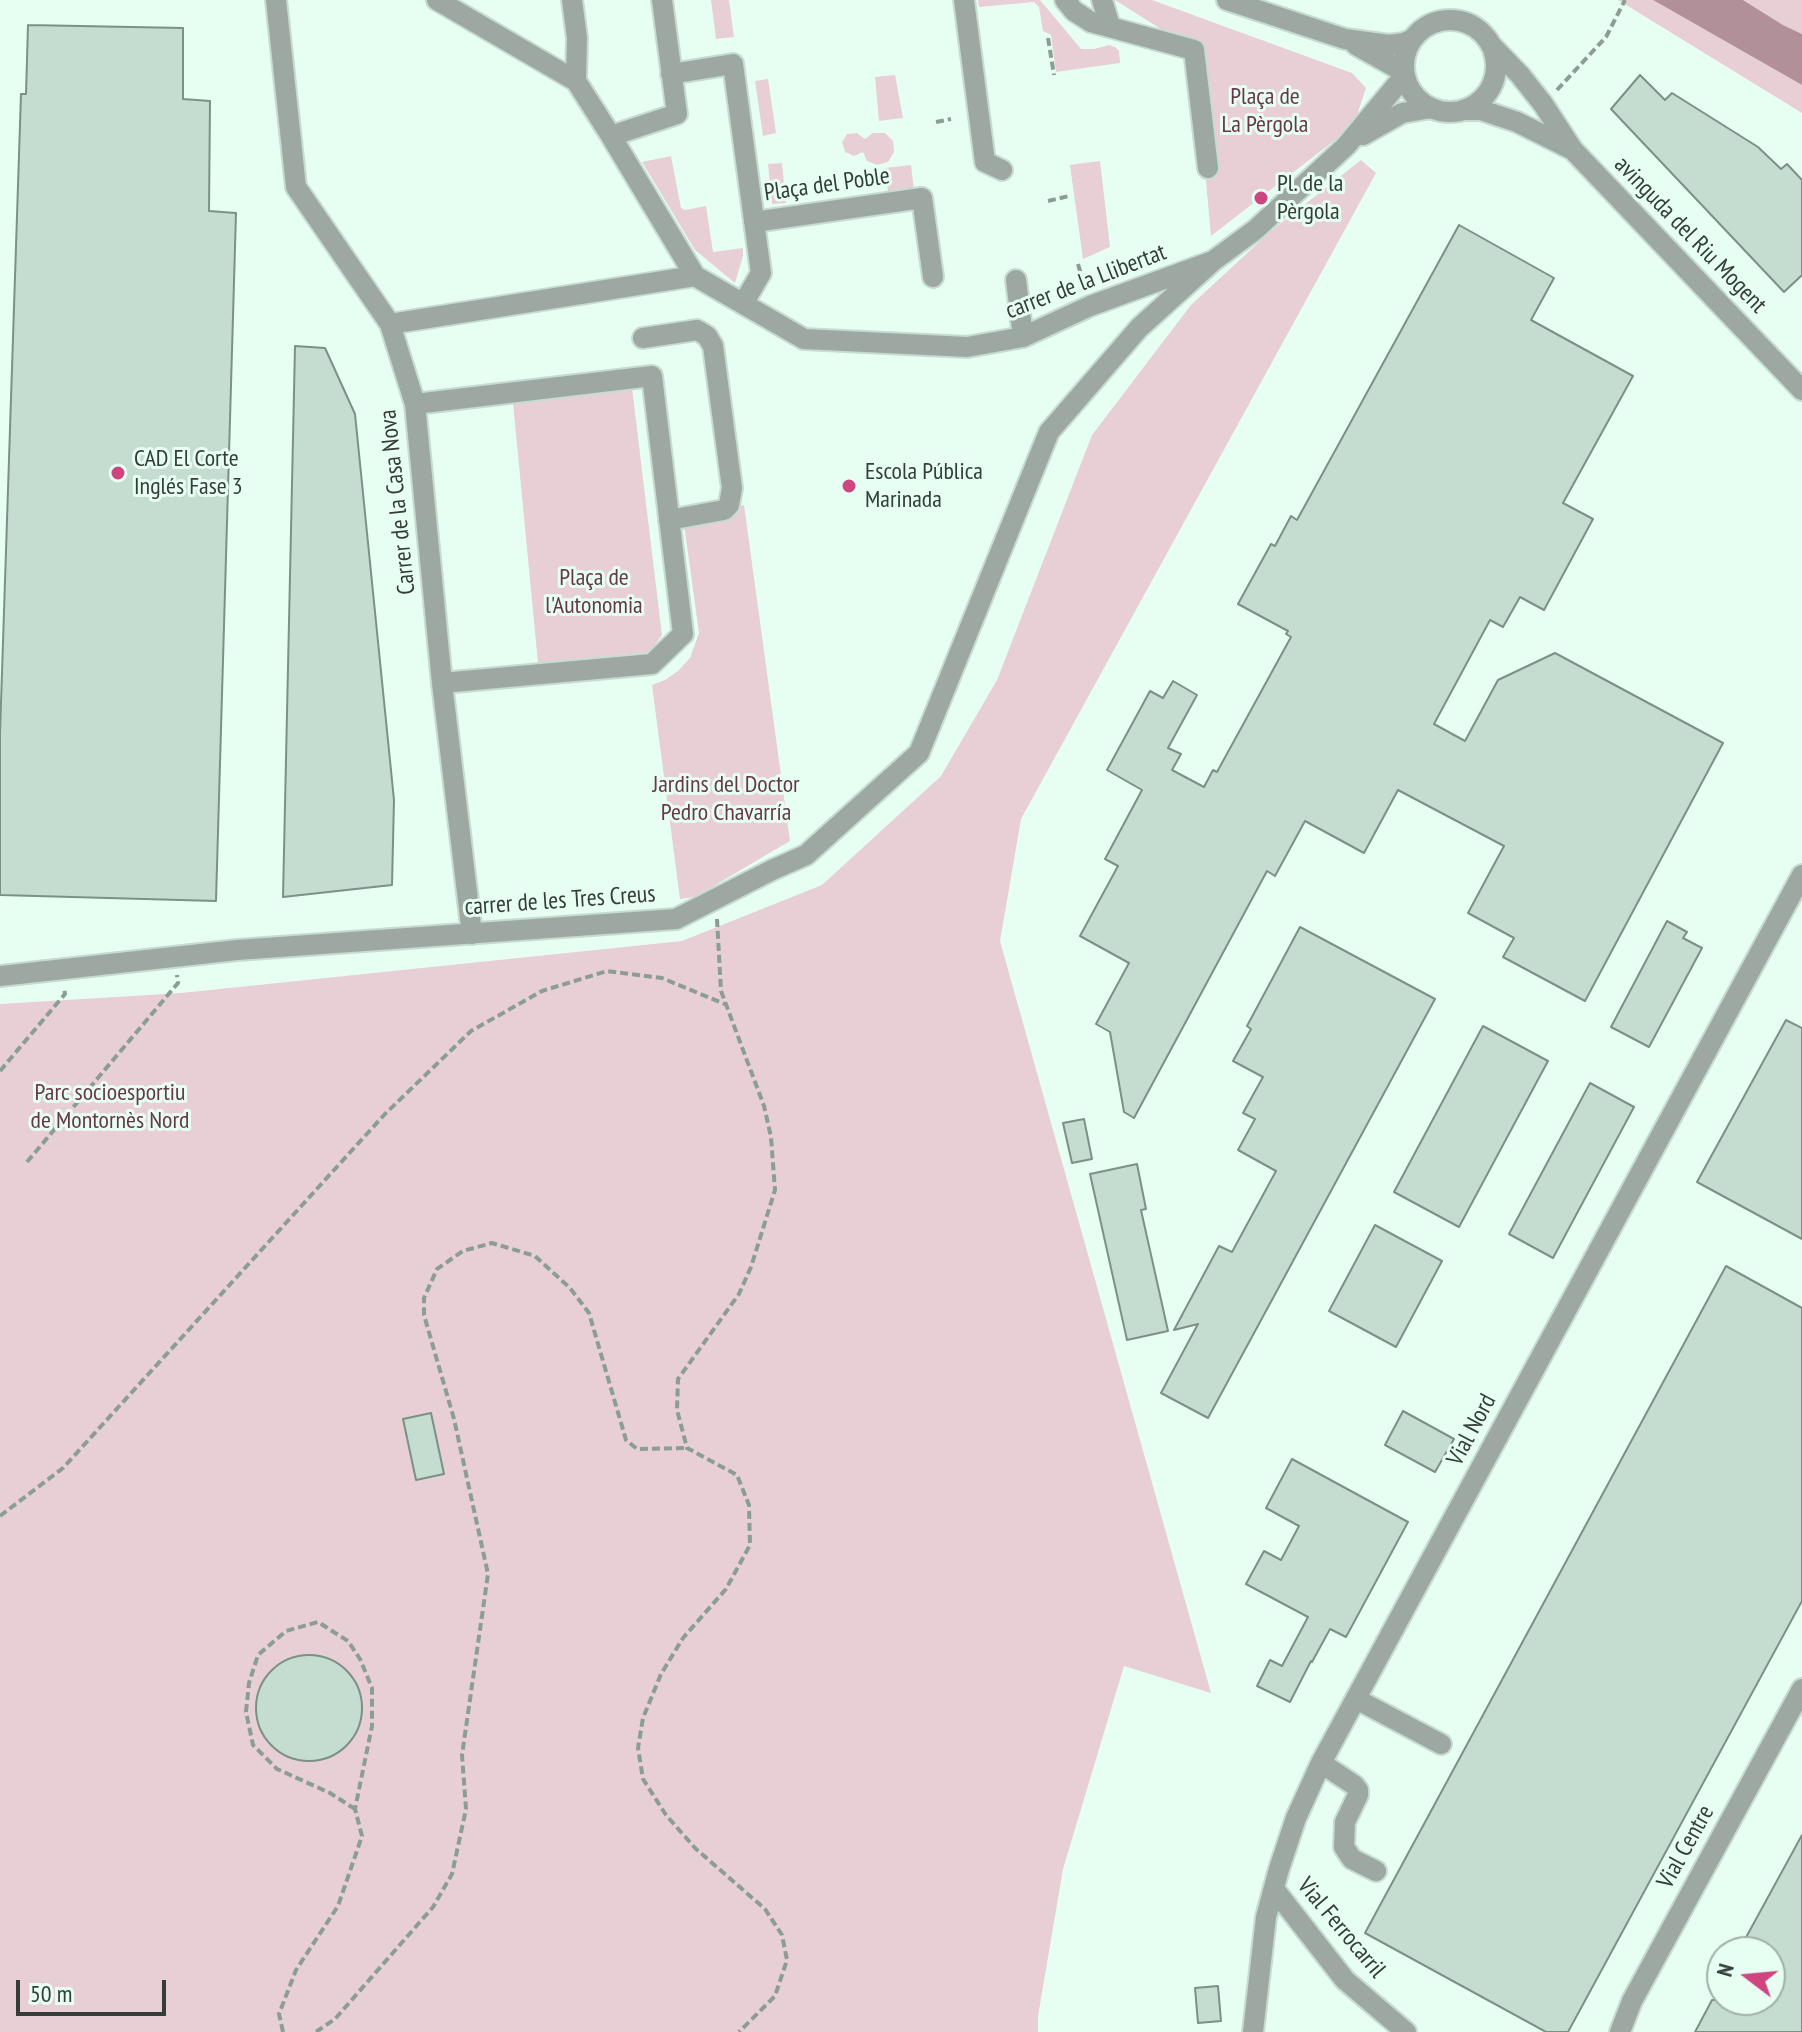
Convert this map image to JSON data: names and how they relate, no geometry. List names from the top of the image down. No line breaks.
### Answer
{"streets":{"street":["Plaça del Poble","avinguda del Riu Mogent","carrer de la Llibertat","Carrer de la Casa Nova","carrer de les Tres Creus","Vial Nord","Vial Centre","Vial Ferrocarril"]},"crossings":[["Plaça del Poble","carrer de la Llibertat"],["avinguda del Riu Mogent","carrer de la Llibertat"],["carrer de la Llibertat","carrer de les Tres Creus"],["Carrer de la Casa Nova","carrer de les Tres Creus"],["Vial Nord","Vial Ferrocarril"]],"parks":["Plaça de La Pèrgola","Plaça de l'Autonomia","Jardins del Doctor Pedro Chavarría","Parc socioesportiu de Montornès Nord"],"places":["Pl. de la Pèrgola","CAD El Corte Inglés Fase 3","Escola Pública Marinada"],"scale_bar":"50 m","north":"left"}
